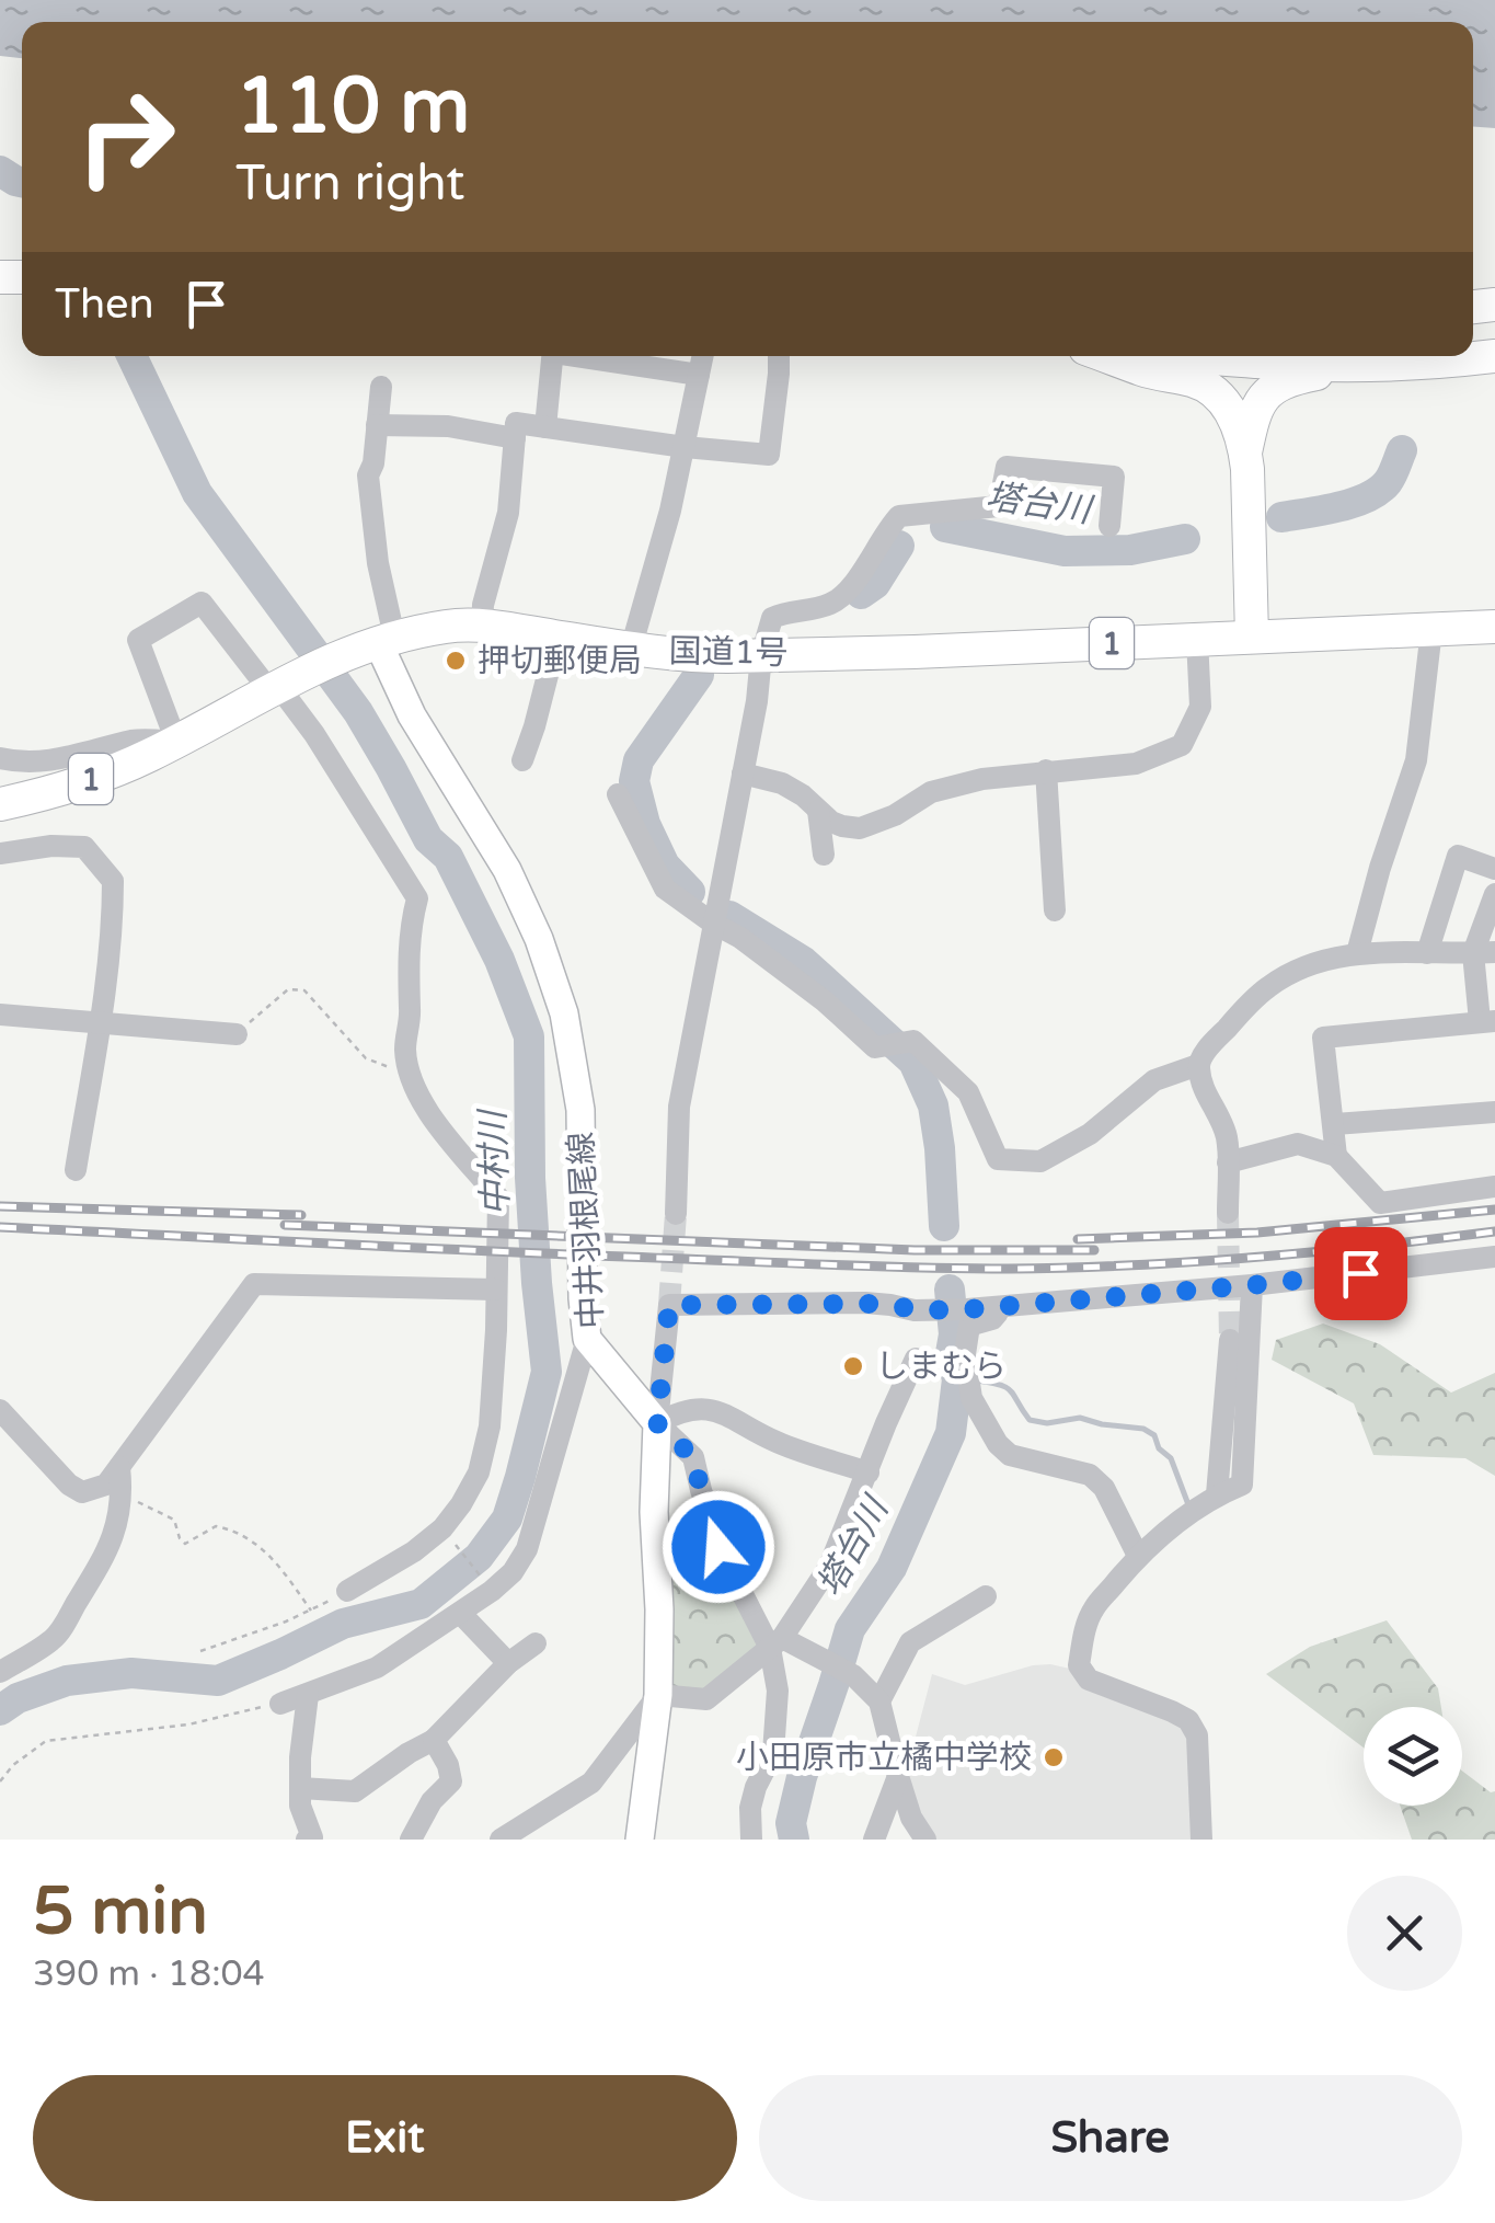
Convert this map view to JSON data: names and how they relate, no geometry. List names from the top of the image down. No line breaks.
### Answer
{"streets":{"highway":["1","国道1号"],"main road":["中井羽根尾線"]},"crossings":[["国道1号","中井羽根尾線"]],"water":["塔台川","中村川"],"places":["押切郵便局","しまむら","小田原市立橘中学校"],"page":{"turn":["110 m","Turn right"],"then":"Then","heading":["5 min","390 m · 18:04"],"buttons":["Exit","Share"]}}
